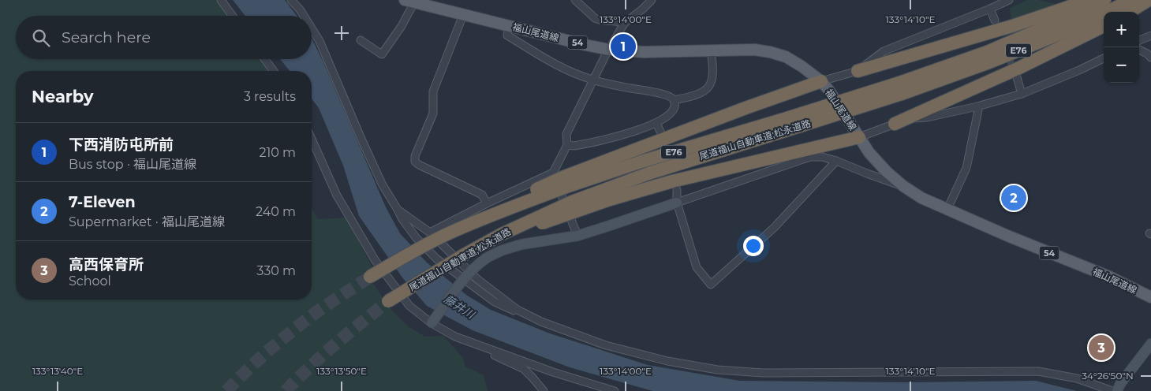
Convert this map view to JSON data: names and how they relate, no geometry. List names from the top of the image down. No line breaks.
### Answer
{"streets":{"highway":["E76","尾道福山自動車道;松永道路"],"main road":["福山尾道線","54"]},"water":["藤井川"],"page":{"map_buttons":["+","−"],"search":"Search here","pins":["1","2","3"],"heading":["Nearby","3 results"],"list":[{"mark":"1","name":"下西消防屯所前","note":"Bus stop · 福山尾道線","value":"210 m"},{"mark":"2","name":"7-Eleven","note":"Supermarket · 福山尾道線","value":"240 m"},{"mark":"3","name":"高西保育所","note":"School","value":"330 m"}]},"coordinates":["133°14'00\"E","133°14'10\"E","133°13'40\"E","133°13'50\"E","34°26'50\"N"]}
